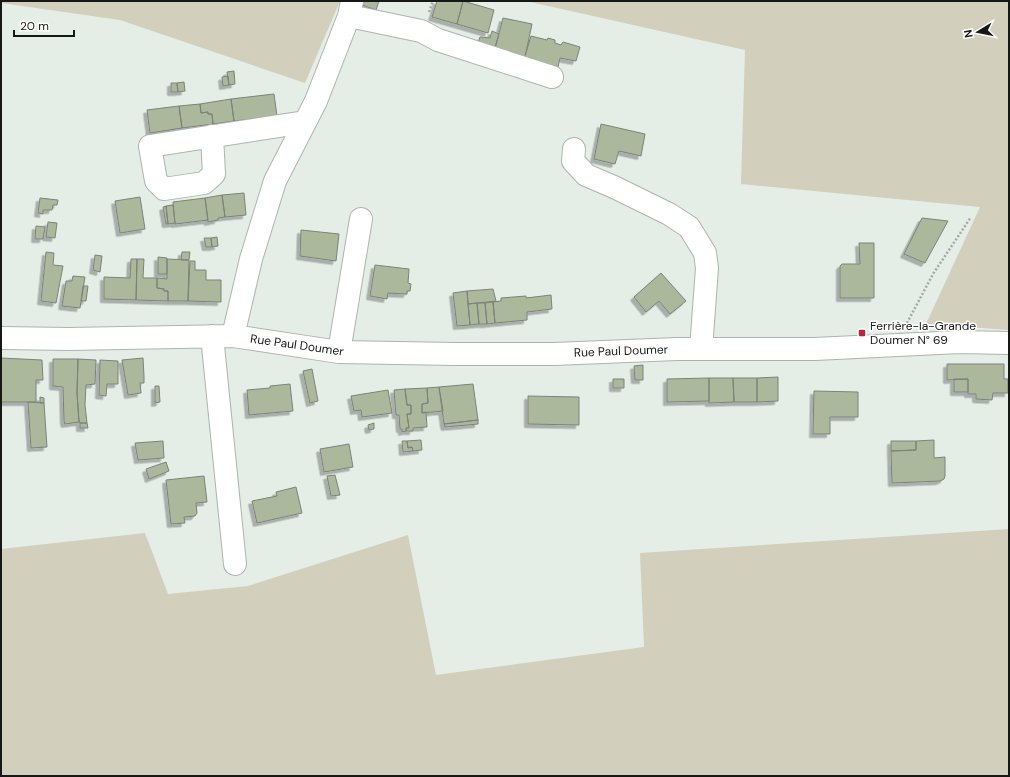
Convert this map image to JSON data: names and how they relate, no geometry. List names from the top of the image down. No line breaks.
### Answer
{"streets":{"street":["Rue Paul Doumer"]},"places":{"transit":["Ferrière-la-Grande Doumer N° 69"]},"scale_bar":"20 m","north":"left"}
